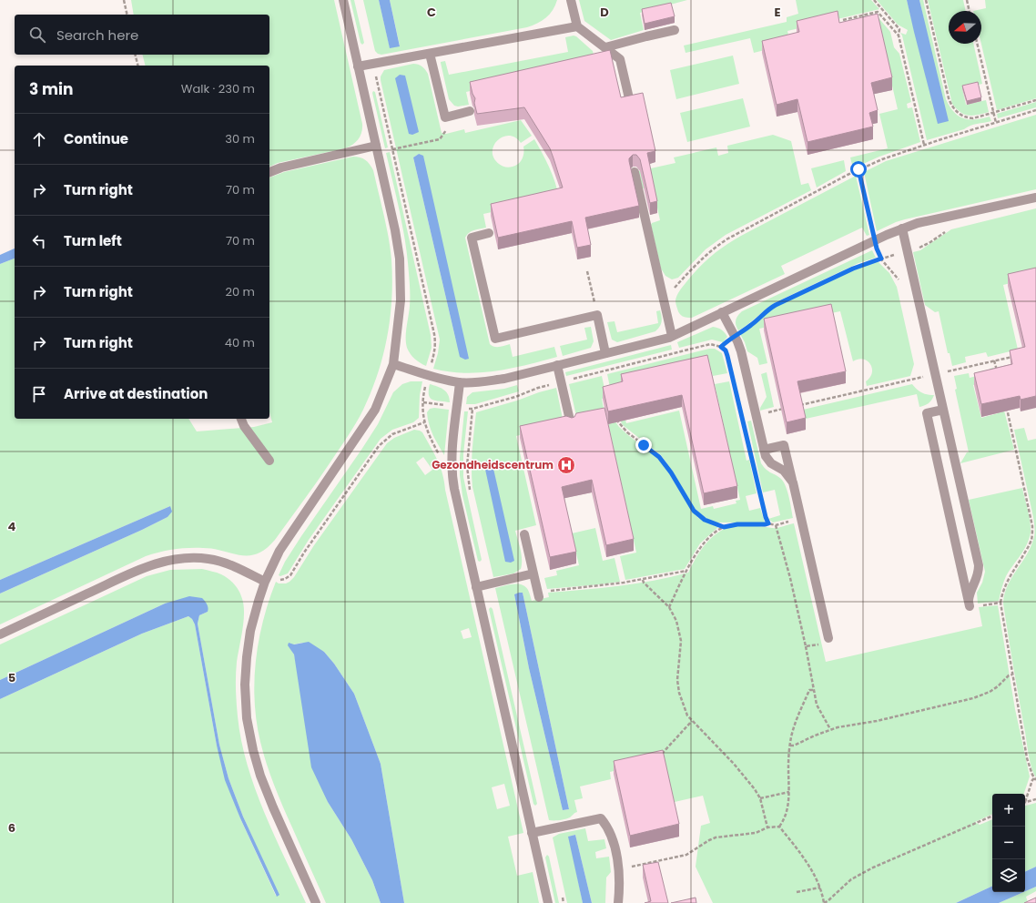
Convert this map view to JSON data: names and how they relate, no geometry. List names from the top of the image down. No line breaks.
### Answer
{"places":{"hospital":["Gezondheidscentrum"]},"north":"left","page":{"search":"Search here","heading":["3 min","Walk · 230 m"],"list":[["Continue","30 m"],["Turn right","70 m"],["Turn left","70 m"],["Turn right","20 m"],["Turn right","40 m"],"Arrive at destination"],"map_buttons":["+","−"]},"grid":{"columns":["C","D","E"],"rows":["4","5","6"]}}
